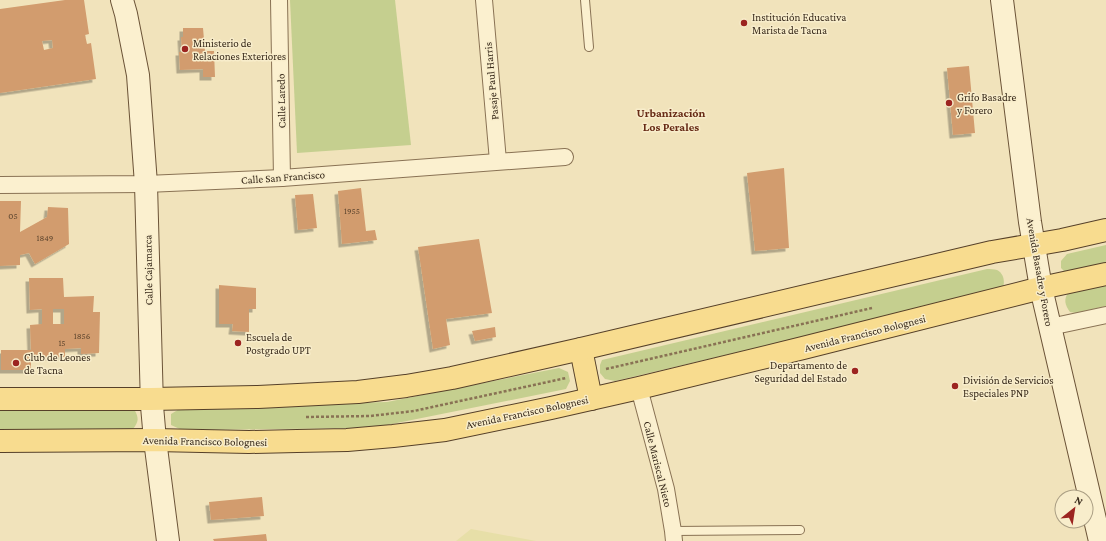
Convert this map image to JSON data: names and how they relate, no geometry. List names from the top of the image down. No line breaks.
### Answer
{"streets":{"main road":["Avenida Francisco Bolognesi"],"street":["Pasaje Paul Harris","Calle Laredo","Calle San Francisco","Calle Cajamarca","Avenida Basadre y Forero","Calle Mariscal Nieto"]},"crossings":[["Pasaje Paul Harris","Calle San Francisco"],["Calle Laredo","Calle San Francisco"],["Calle San Francisco","Calle Cajamarca"],["Calle Cajamarca","Avenida Francisco Bolognesi"],["Avenida Basadre y Forero","Avenida Francisco Bolognesi"],["Avenida Francisco Bolognesi","Calle Mariscal Nieto"]],"districts":["Urbanización Los Perales"],"places":["Institución Educativa Marista de Tacna","Ministerio de Relaciones Exteriores","Grifo Basadre y Forero","Escuela de Postgrado UPT","Club de Leones de Tacna","Departamento de Seguridad del Estado","División de Servicios Especiales PNP"],"house_numbers":["1955","05","1849","1856","15"],"north":"top right"}
